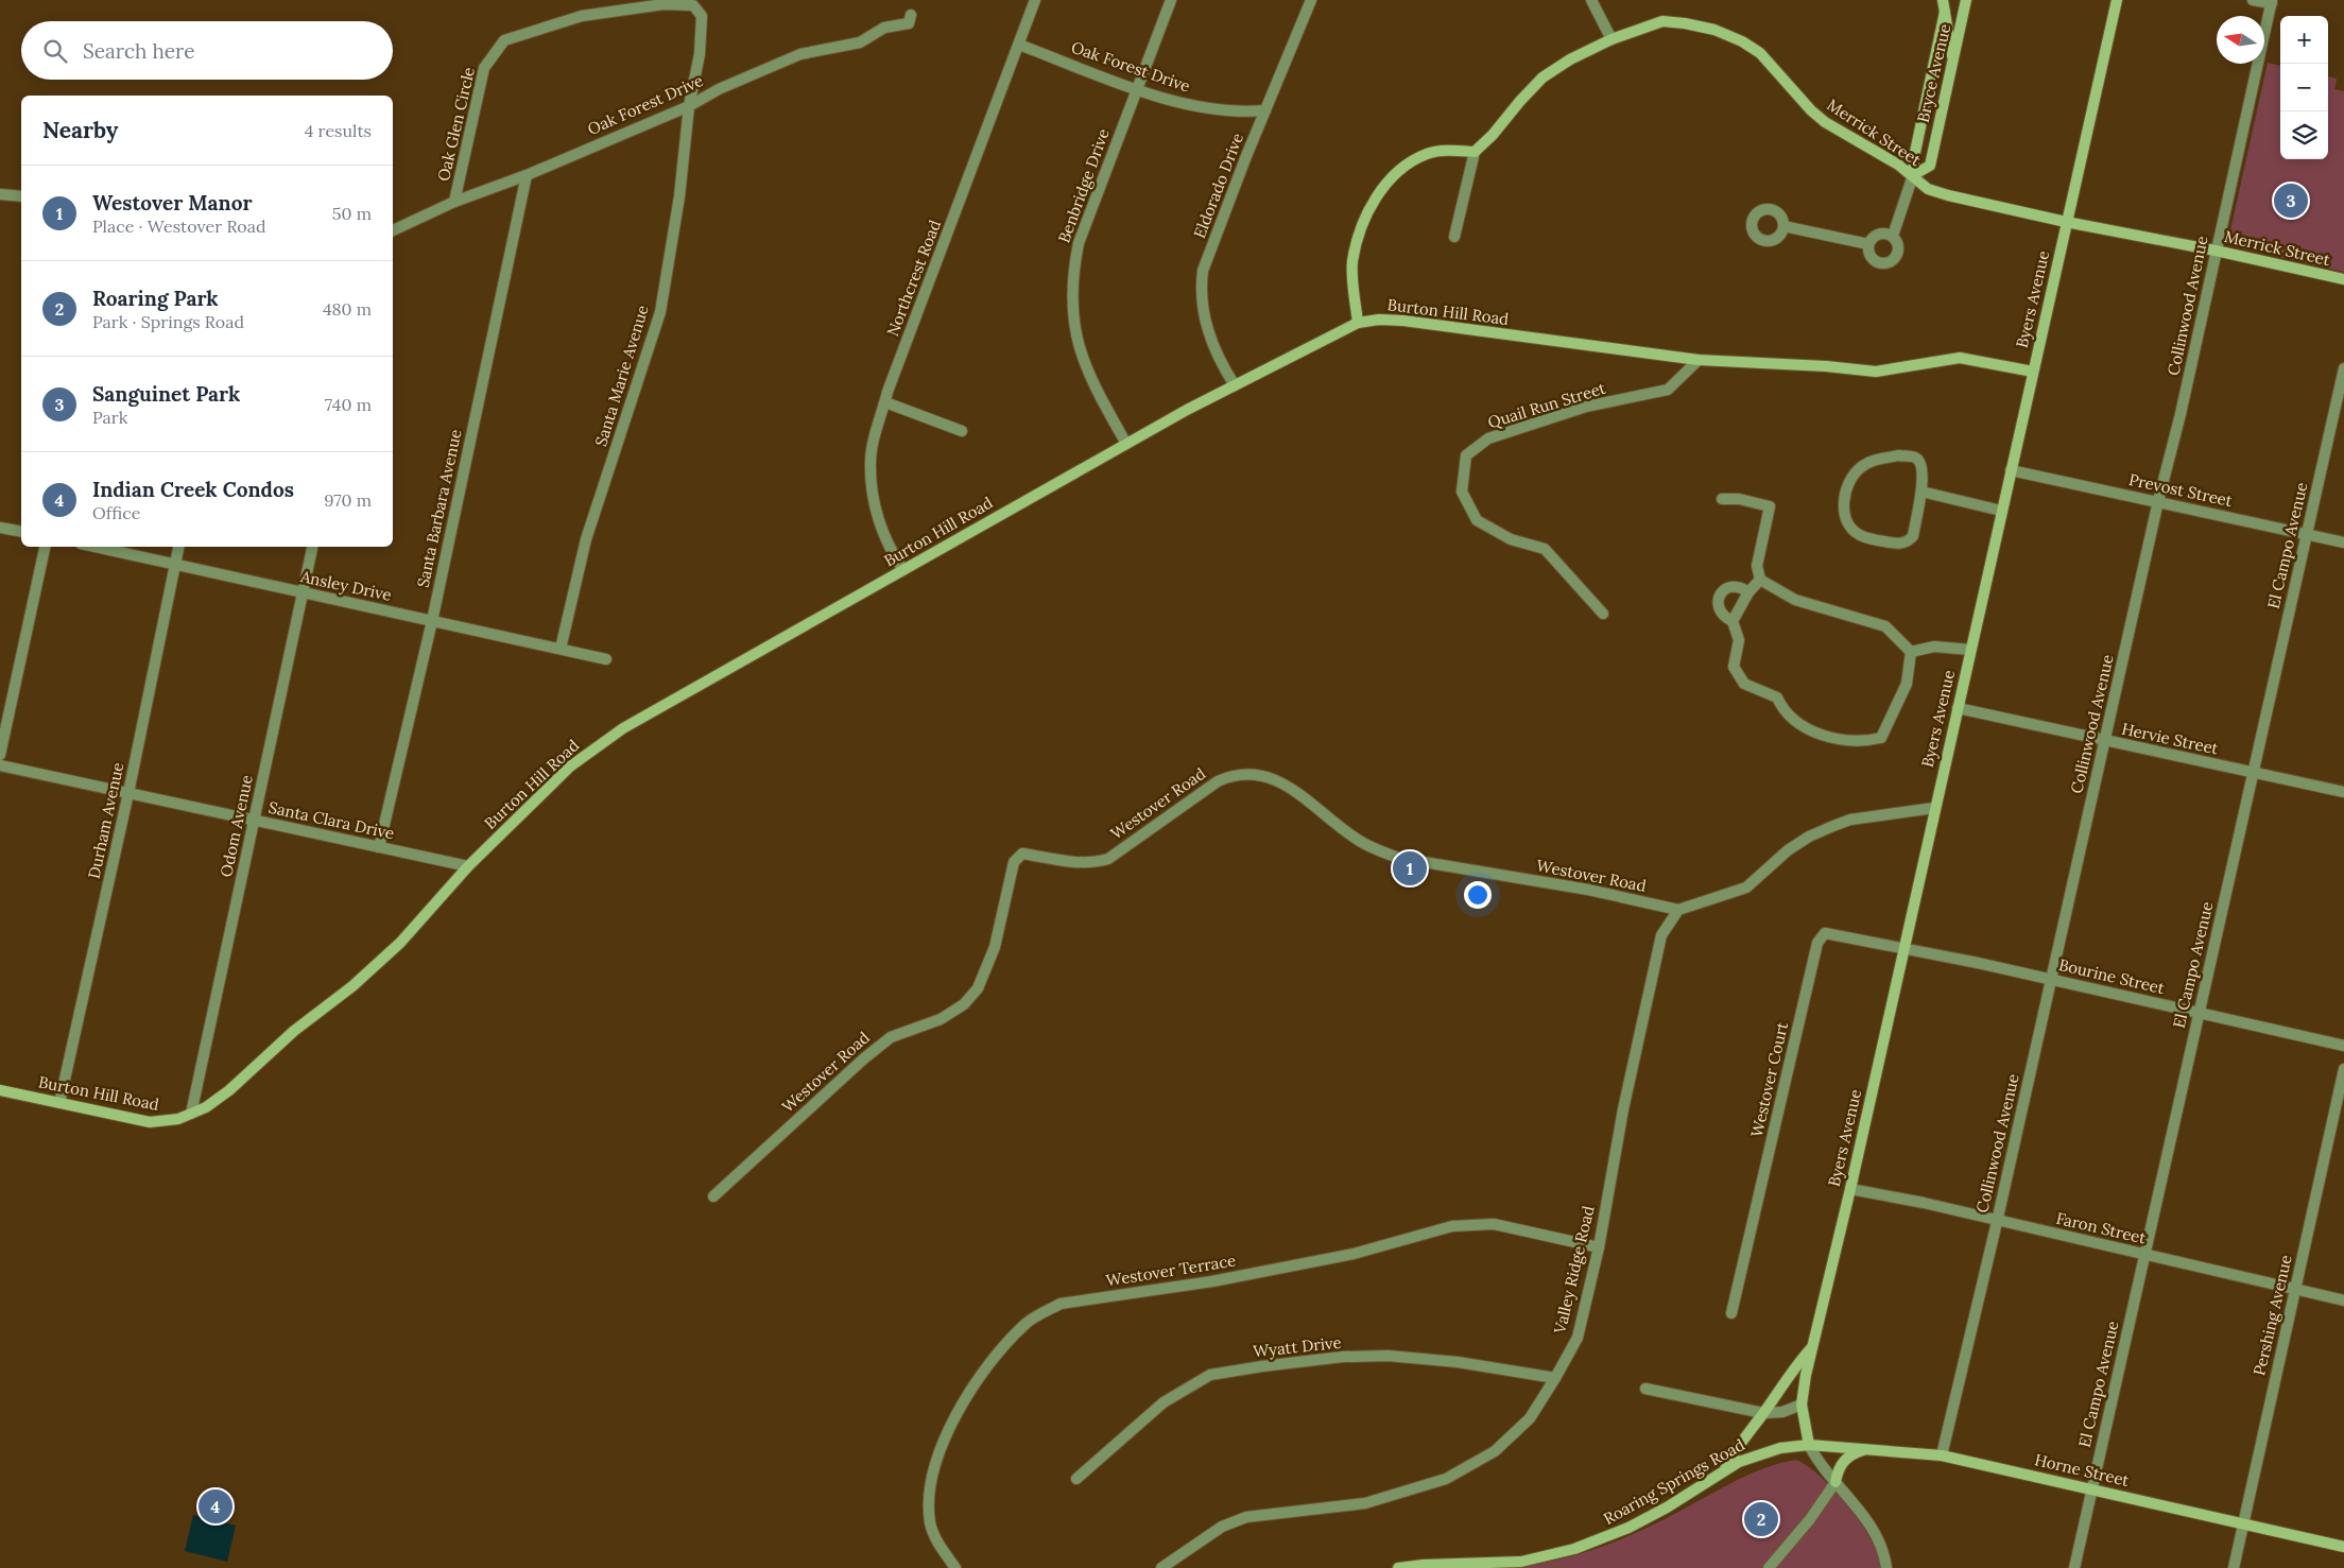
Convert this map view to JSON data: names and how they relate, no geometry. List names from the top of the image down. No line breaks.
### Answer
{"streets":{"street":["Oak Forest Drive","Bryce Avenue","Oak Glen Circle","Merrick Street","Benbridge Drive","Eldorado Drive","Northcrest Road","Byers Avenue","Collinwood Avenue","Burton Hill Road","Santa Marie Avenue","Quail Run Street","Prevost Street","Santa Barbara Avenue","El Campo Avenue","Ansley Drive","Hervie Street","Westover Road","Durham Avenue","Santa Clara Drive","Odom Avenue","Bourine Street","Westover Court","Faron Street","Valley Ridge Road","Westover Terrace","Pershing Avenue","Wyatt Drive","Horne Street","Roaring Springs Road"]},"crossings":[["Oak Forest Drive","Oak Glen Circle"],["Oak Forest Drive","Benbridge Drive"],["Oak Forest Drive","Eldorado Drive"],["Oak Forest Drive","Northcrest Road"],["Oak Forest Drive","Santa Marie Avenue"],["Oak Forest Drive","Santa Barbara Avenue"],["Bryce Avenue","Merrick Street"],["Oak Glen Circle","Santa Marie Avenue"],["Merrick Street","Byers Avenue"],["Merrick Street","Collinwood Avenue"],["Benbridge Drive","Burton Hill Road"],["Eldorado Drive","Burton Hill Road"],["Northcrest Road","Burton Hill Road"],["Byers Avenue","Burton Hill Road"],["Byers Avenue","Prevost Street"],["Byers Avenue","Hervie Street"],["Byers Avenue","Bourine Street"],["Byers Avenue","Westover Court"],["Byers Avenue","Faron Street"],["Byers Avenue","Horne Street"],["Byers Avenue","Roaring Springs Road"],["Collinwood Avenue","Prevost Street"],["Collinwood Avenue","Hervie Street"],["Collinwood Avenue","Bourine Street"],["Collinwood Avenue","Faron Street"],["Collinwood Avenue","Horne Street"],["Burton Hill Road","Quail Run Street"],["Burton Hill Road","Durham Avenue"],["Burton Hill Road","Santa Clara Drive"],["Burton Hill Road","Odom Avenue"],["Santa Marie Avenue","Ansley Drive"],["Prevost Street","El Campo Avenue"],["Santa Barbara Avenue","Ansley Drive"],["Santa Barbara Avenue","Santa Clara Drive"],["El Campo Avenue","Hervie Street"],["El Campo Avenue","Bourine Street"],["El Campo Avenue","Faron Street"],["El Campo Avenue","Horne Street"],["Ansley Drive","Durham Avenue"],["Ansley Drive","Odom Avenue"],["Westover Road","Valley Ridge Road"],["Durham Avenue","Santa Clara Drive"],["Santa Clara Drive","Odom Avenue"],["Bourine Street","Westover Court"],["Faron Street","Pershing Avenue"],["Valley Ridge Road","Westover Terrace"],["Valley Ridge Road","Wyatt Drive"],["Pershing Avenue","Horne Street"],["Horne Street","Roaring Springs Road"]],"north":"left","page":{"map_buttons":["+","−"],"search":"Search here","heading":["Nearby","4 results"],"list":[{"mark":"1","name":"Westover Manor","note":"Place · Westover Road","value":"50 m"},{"mark":"2","name":"Roaring Park","note":"Park · Springs Road","value":"480 m"},{"mark":"3","name":"Sanguinet Park","note":"Park","value":"740 m"},{"mark":"4","name":"Indian Creek Condos","note":"Office","value":"970 m"}],"pins":["3","1","4","2"]}}
